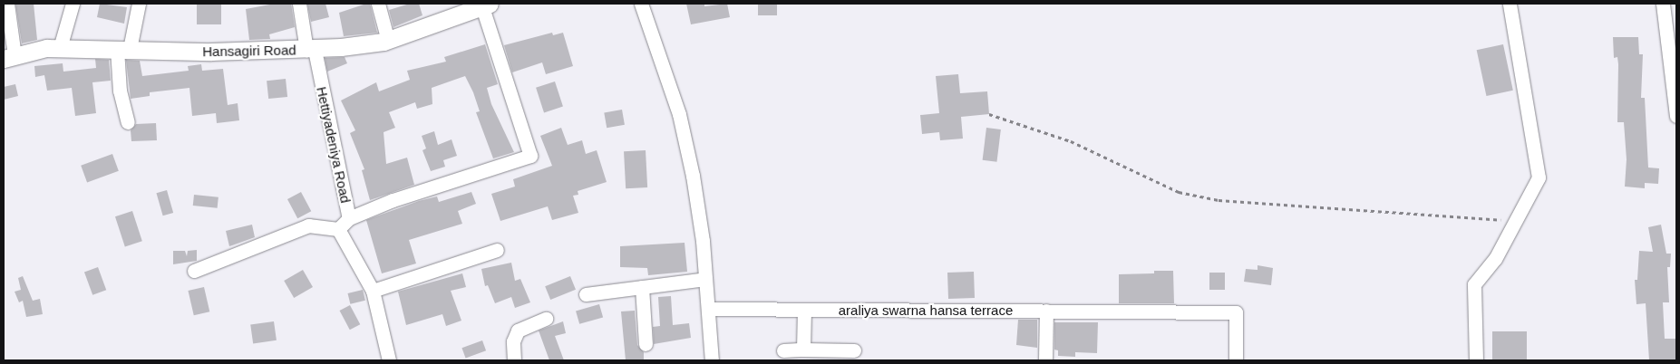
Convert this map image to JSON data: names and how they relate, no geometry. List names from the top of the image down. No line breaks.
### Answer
{"streets":{"street":["Hansagiri Road","Hettiyadeniya Road","araliya swarna hansa terrace"]},"crossings":[["Hansagiri Road","Hettiyadeniya Road"]]}
